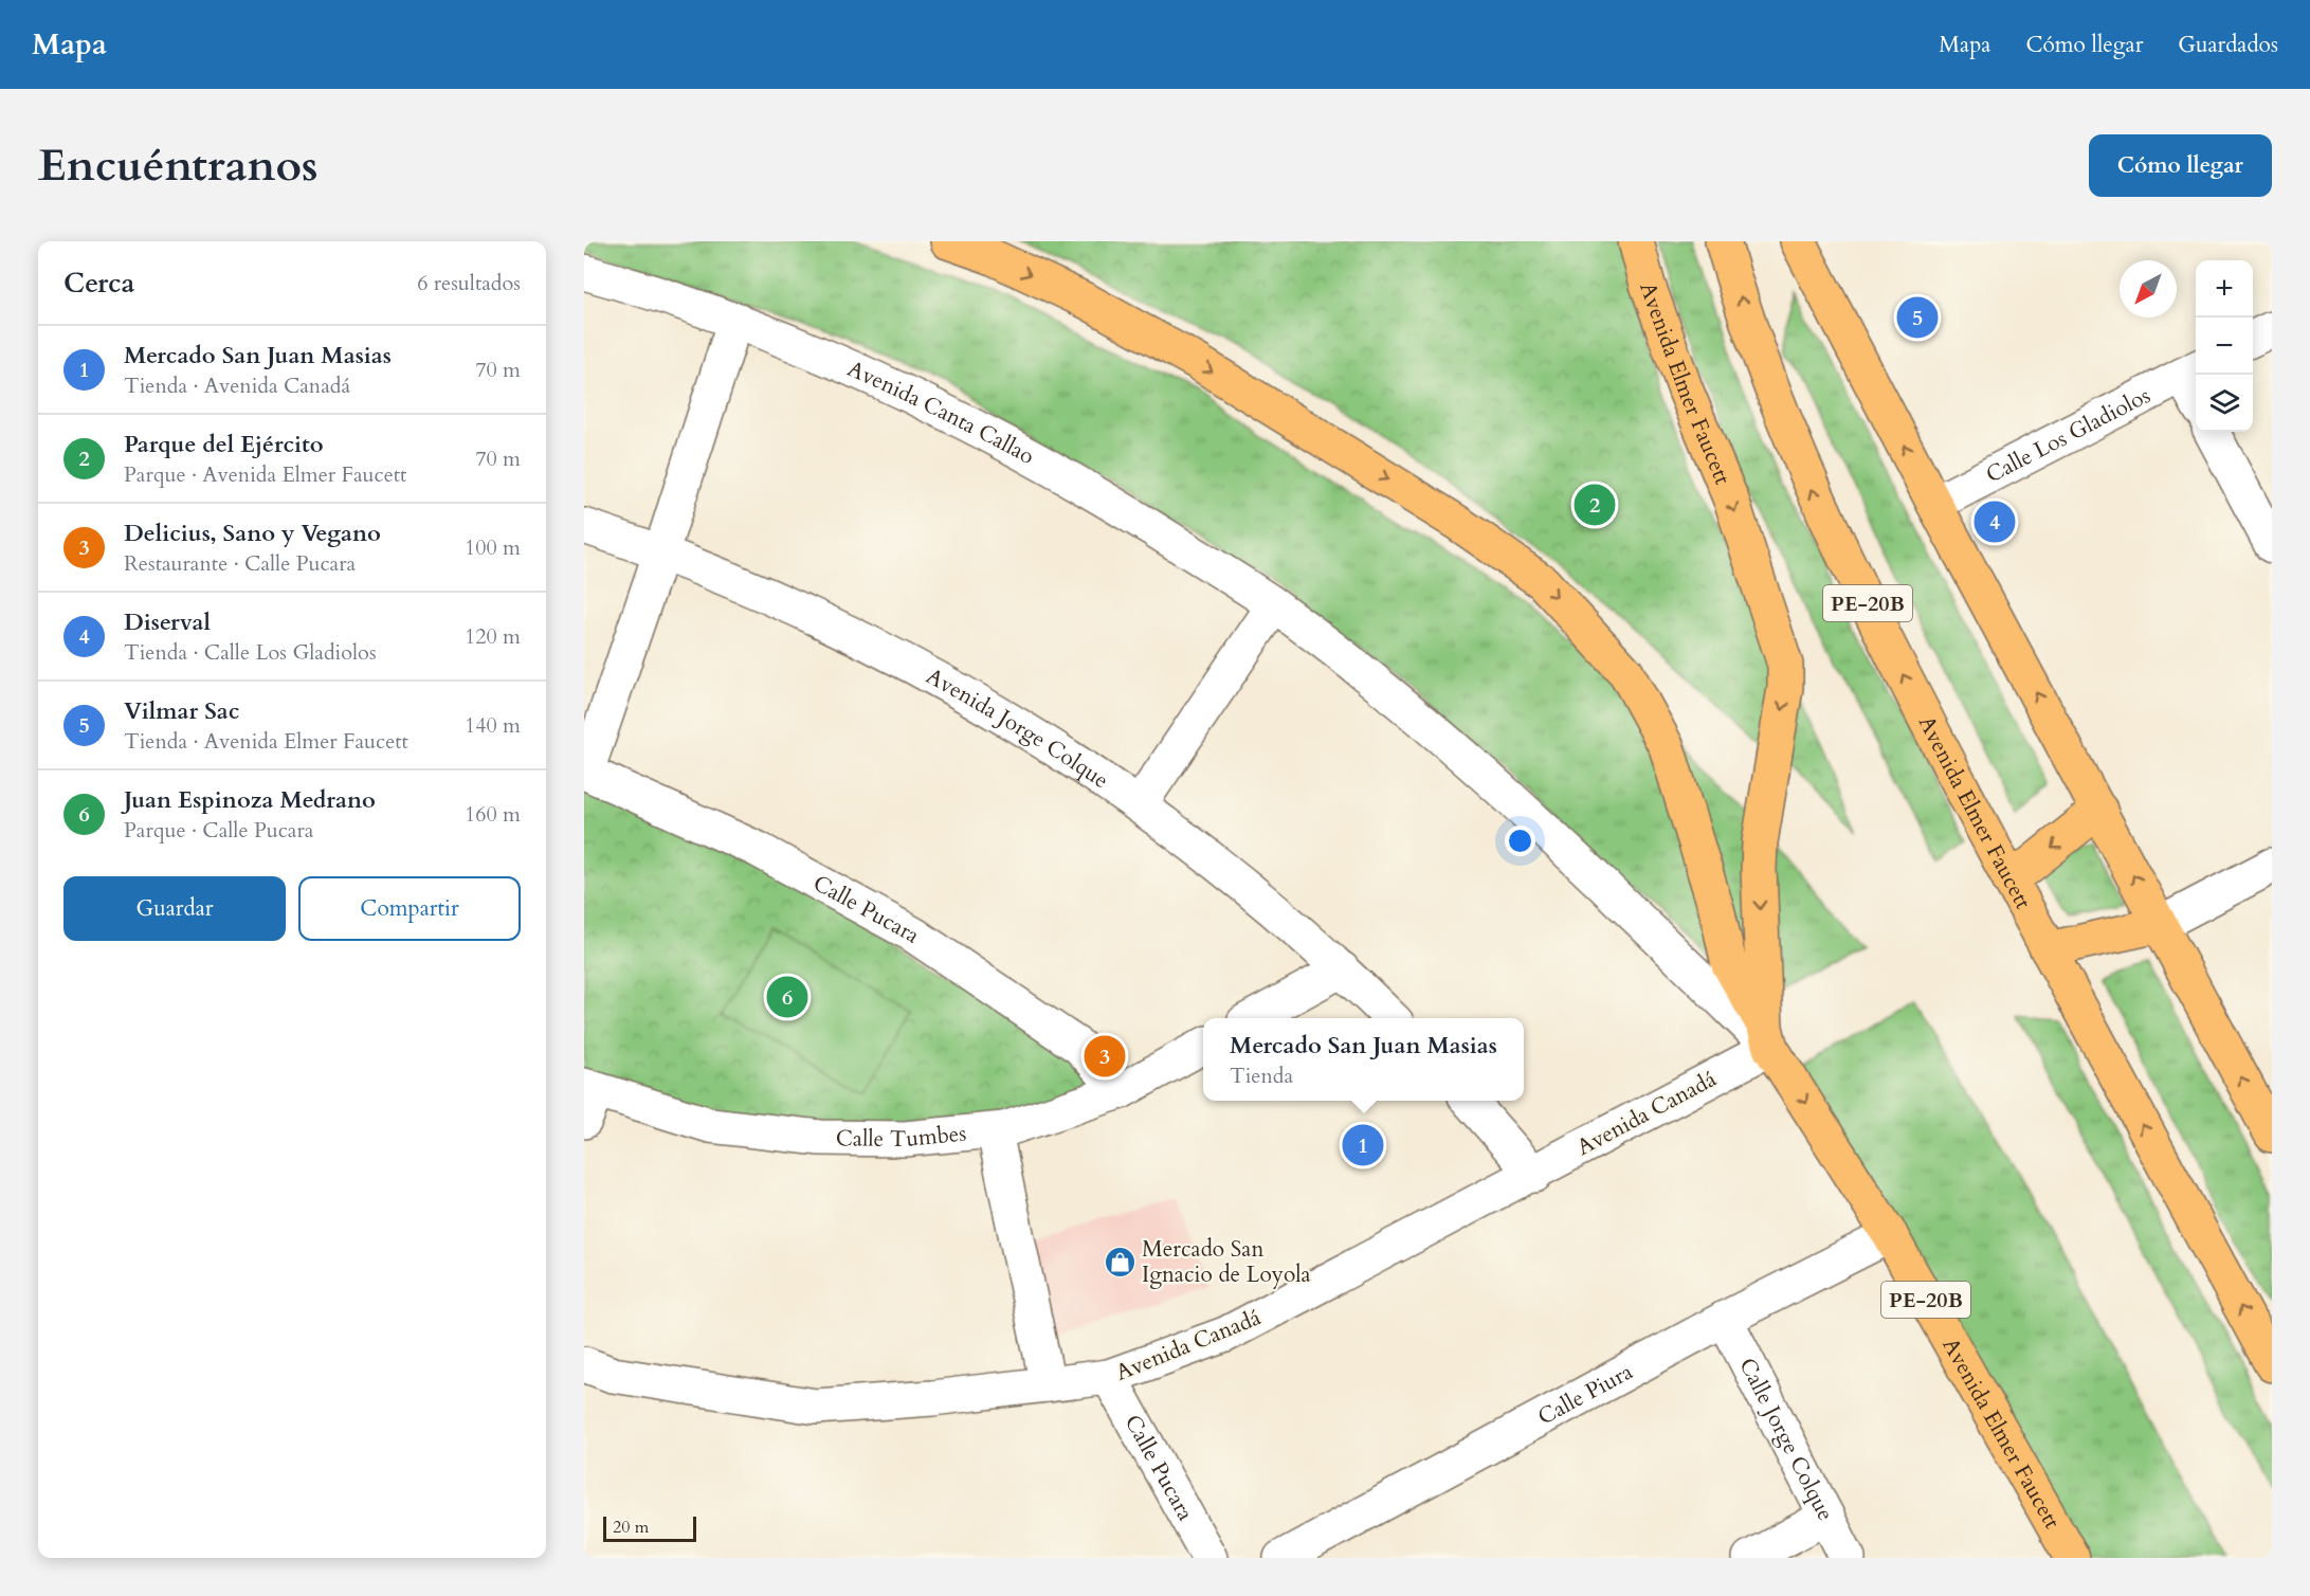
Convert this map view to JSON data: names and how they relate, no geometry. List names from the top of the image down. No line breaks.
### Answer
{"streets":{"main road":["Avenida Elmer Faucett","PE-20B"],"street":["Avenida Canta Callao","Calle Los Gladiolos","Avenida Jorge Colque","Calle Pucara","Avenida Canadá","Calle Tumbes","Calle Piura","Calle Jorge Colque"]},"crossings":[["Avenida Elmer Faucett","Avenida Canta Callao"],["Avenida Elmer Faucett","Avenida Canadá"],["Avenida Elmer Faucett","Calle Piura"],["Calle Pucara","Avenida Canadá"],["Calle Pucara","Calle Tumbes"],["Calle Piura","Calle Jorge Colque"]],"places":{"shop":["Mercado San Ignacio de Loyola"]},"scale_bar":"20 m","north":"bottom left","page":{"header":"Mapa","nav":["Mapa","Cómo llegar","Guardados"],"buttons":["Cómo llegar",["Guardar","Compartir"]],"title":"Encuéntranos","heading":["Cerca","6 resultados"],"map_buttons":["+","−"],"pins":["5","2","4","6","3","1"],"list":[{"mark":"1","name":"Mercado San Juan Masias","note":"Tienda · Avenida Canadá","value":"70 m"},{"mark":"2","name":"Parque del Ejército","note":"Parque · Avenida Elmer Faucett","value":"70 m"},{"mark":"3","name":"Delicius, Sano y Vegano","note":"Restaurante · Calle Pucara","value":"100 m"},{"mark":"4","name":"Diserval","note":"Tienda · Calle Los Gladiolos","value":"120 m"},{"mark":"5","name":"Vilmar Sac","note":"Tienda · Avenida Elmer Faucett","value":"140 m"},{"mark":"6","name":"Juan Espinoza Medrano","note":"Parque · Calle Pucara","value":"160 m"}],"popup":["Mercado San Juan Masias","Tienda"],"scale":"20 m"}}
